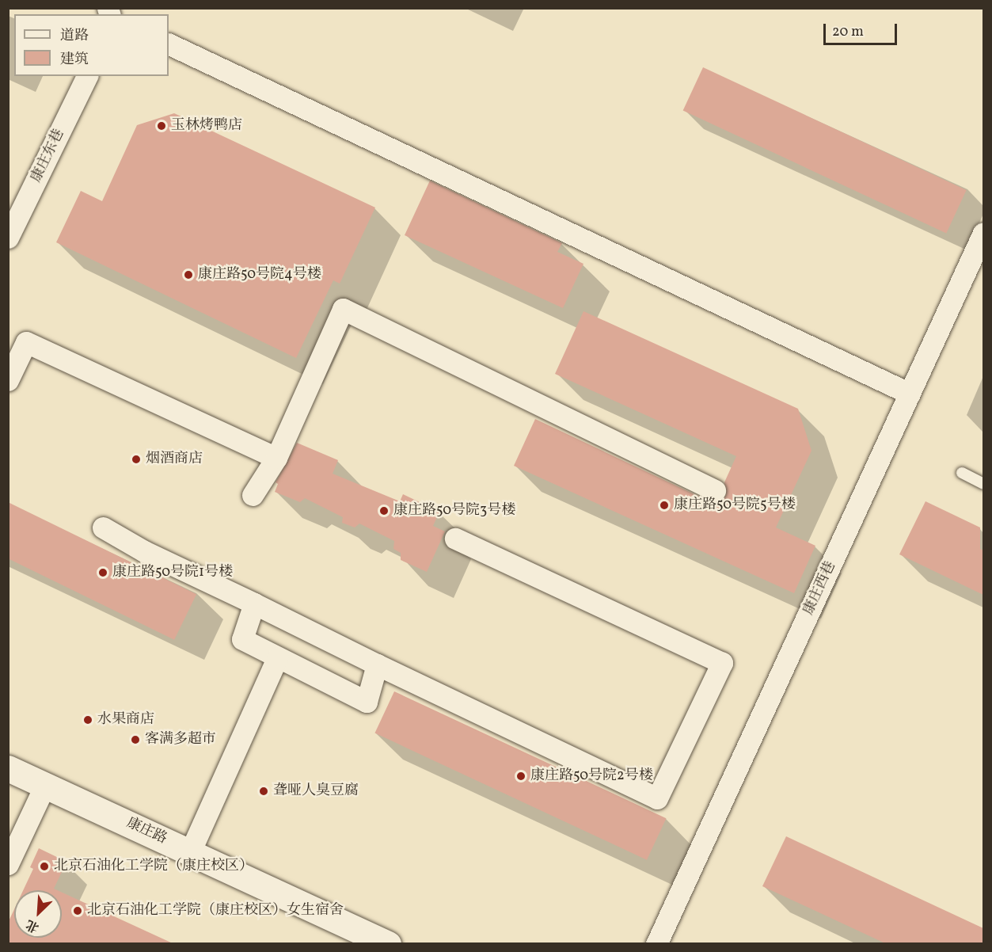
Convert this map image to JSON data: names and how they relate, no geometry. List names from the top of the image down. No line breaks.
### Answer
{"streets":{"street":["康庄东巷","康庄西巷","康庄路"]},"places":["玉林烤鸭店","康庄路50号院4号楼","烟酒商店","康庄路50号院5号楼","康庄路50号院3号楼","康庄路50号院1号楼","水果商店","客满多超市","康庄路50号院2号楼","聋哑人臭豆腐","北京石油化工学院（康庄校区）","北京石油化工学院（康庄校区）女生宿舍"],"legend":["道路","建筑"],"scale_bar":"20 m","north":"bottom left"}
